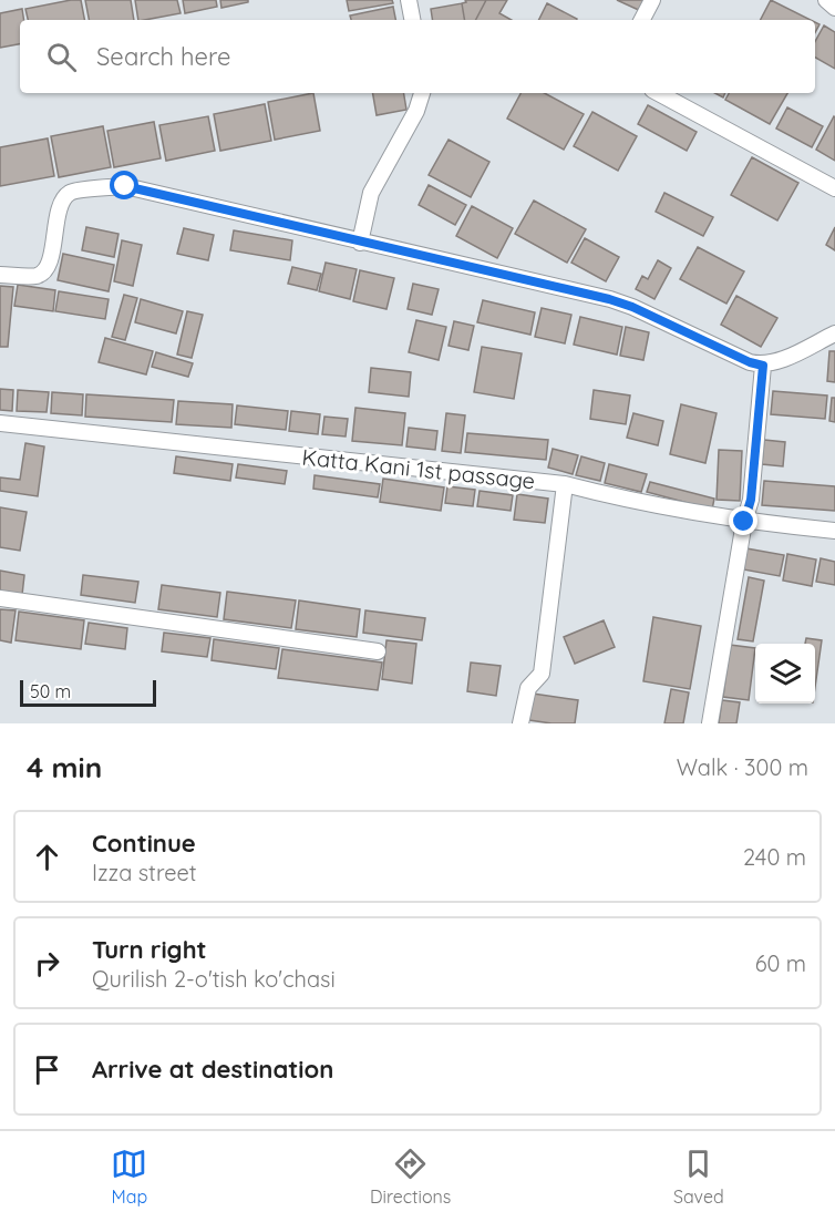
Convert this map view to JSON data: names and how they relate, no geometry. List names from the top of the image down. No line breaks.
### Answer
{"streets":{"street":["Katta Kani 1st passage"]},"scale_bar":"50 m","page":{"search":"Search here","scale":"50 m","heading":["4 min","Walk · 300 m"],"list":[["Continue","Izza street","240 m"],["Turn right","Qurilish 2-o'tish ko'chasi","60 m"],"Arrive at destination"],"nav":["Map","Directions","Saved"]}}
